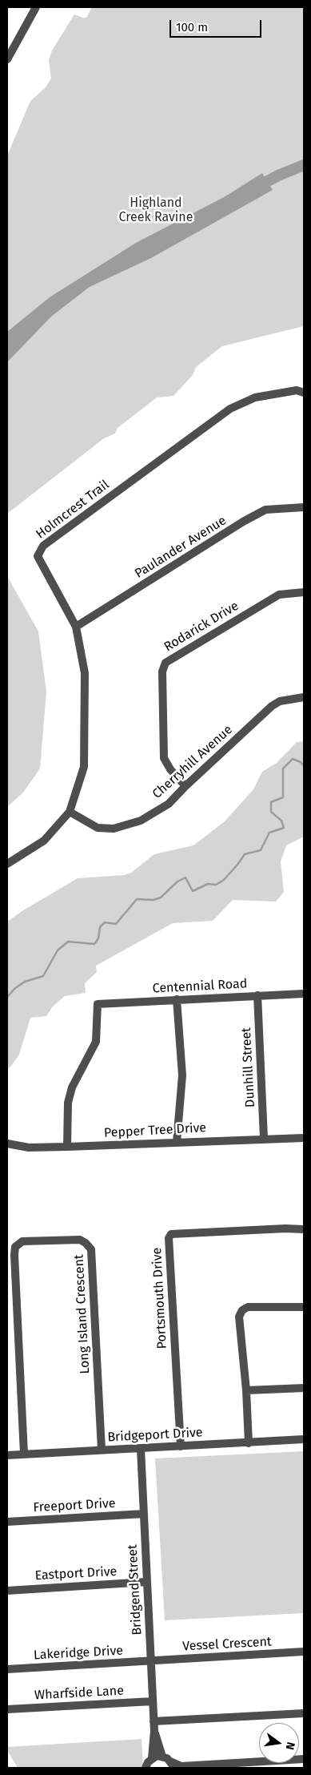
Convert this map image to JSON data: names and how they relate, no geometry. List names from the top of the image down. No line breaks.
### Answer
{"streets":{"street":["Holmcrest Trail","Paulander Avenue","Rodarick Drive","Cherryhill Avenue","Centennial Road","Dunhill Street","Pepper Tree Drive","Portsmouth Drive","Long Island Crescent","Bridgeport Drive","Freeport Drive","Eastport Drive","Bridgend Street","Vessel Crescent","Lakeridge Drive","Wharfside Lane"]},"crossings":[["Holmcrest Trail","Paulander Avenue"],["Holmcrest Trail","Cherryhill Avenue"],["Rodarick Drive","Cherryhill Avenue"],["Centennial Road","Dunhill Street"],["Centennial Road","Pepper Tree Drive"],["Dunhill Street","Pepper Tree Drive"],["Portsmouth Drive","Bridgeport Drive"],["Long Island Crescent","Bridgeport Drive"],["Bridgeport Drive","Bridgend Street"],["Freeport Drive","Bridgend Street"],["Eastport Drive","Bridgend Street"],["Bridgend Street","Vessel Crescent"],["Bridgend Street","Lakeridge Drive"],["Bridgend Street","Wharfside Lane"],["Vessel Crescent","Lakeridge Drive"]],"parks":["Highland Creek Ravine"],"scale_bar":"100 m","north":"right"}
